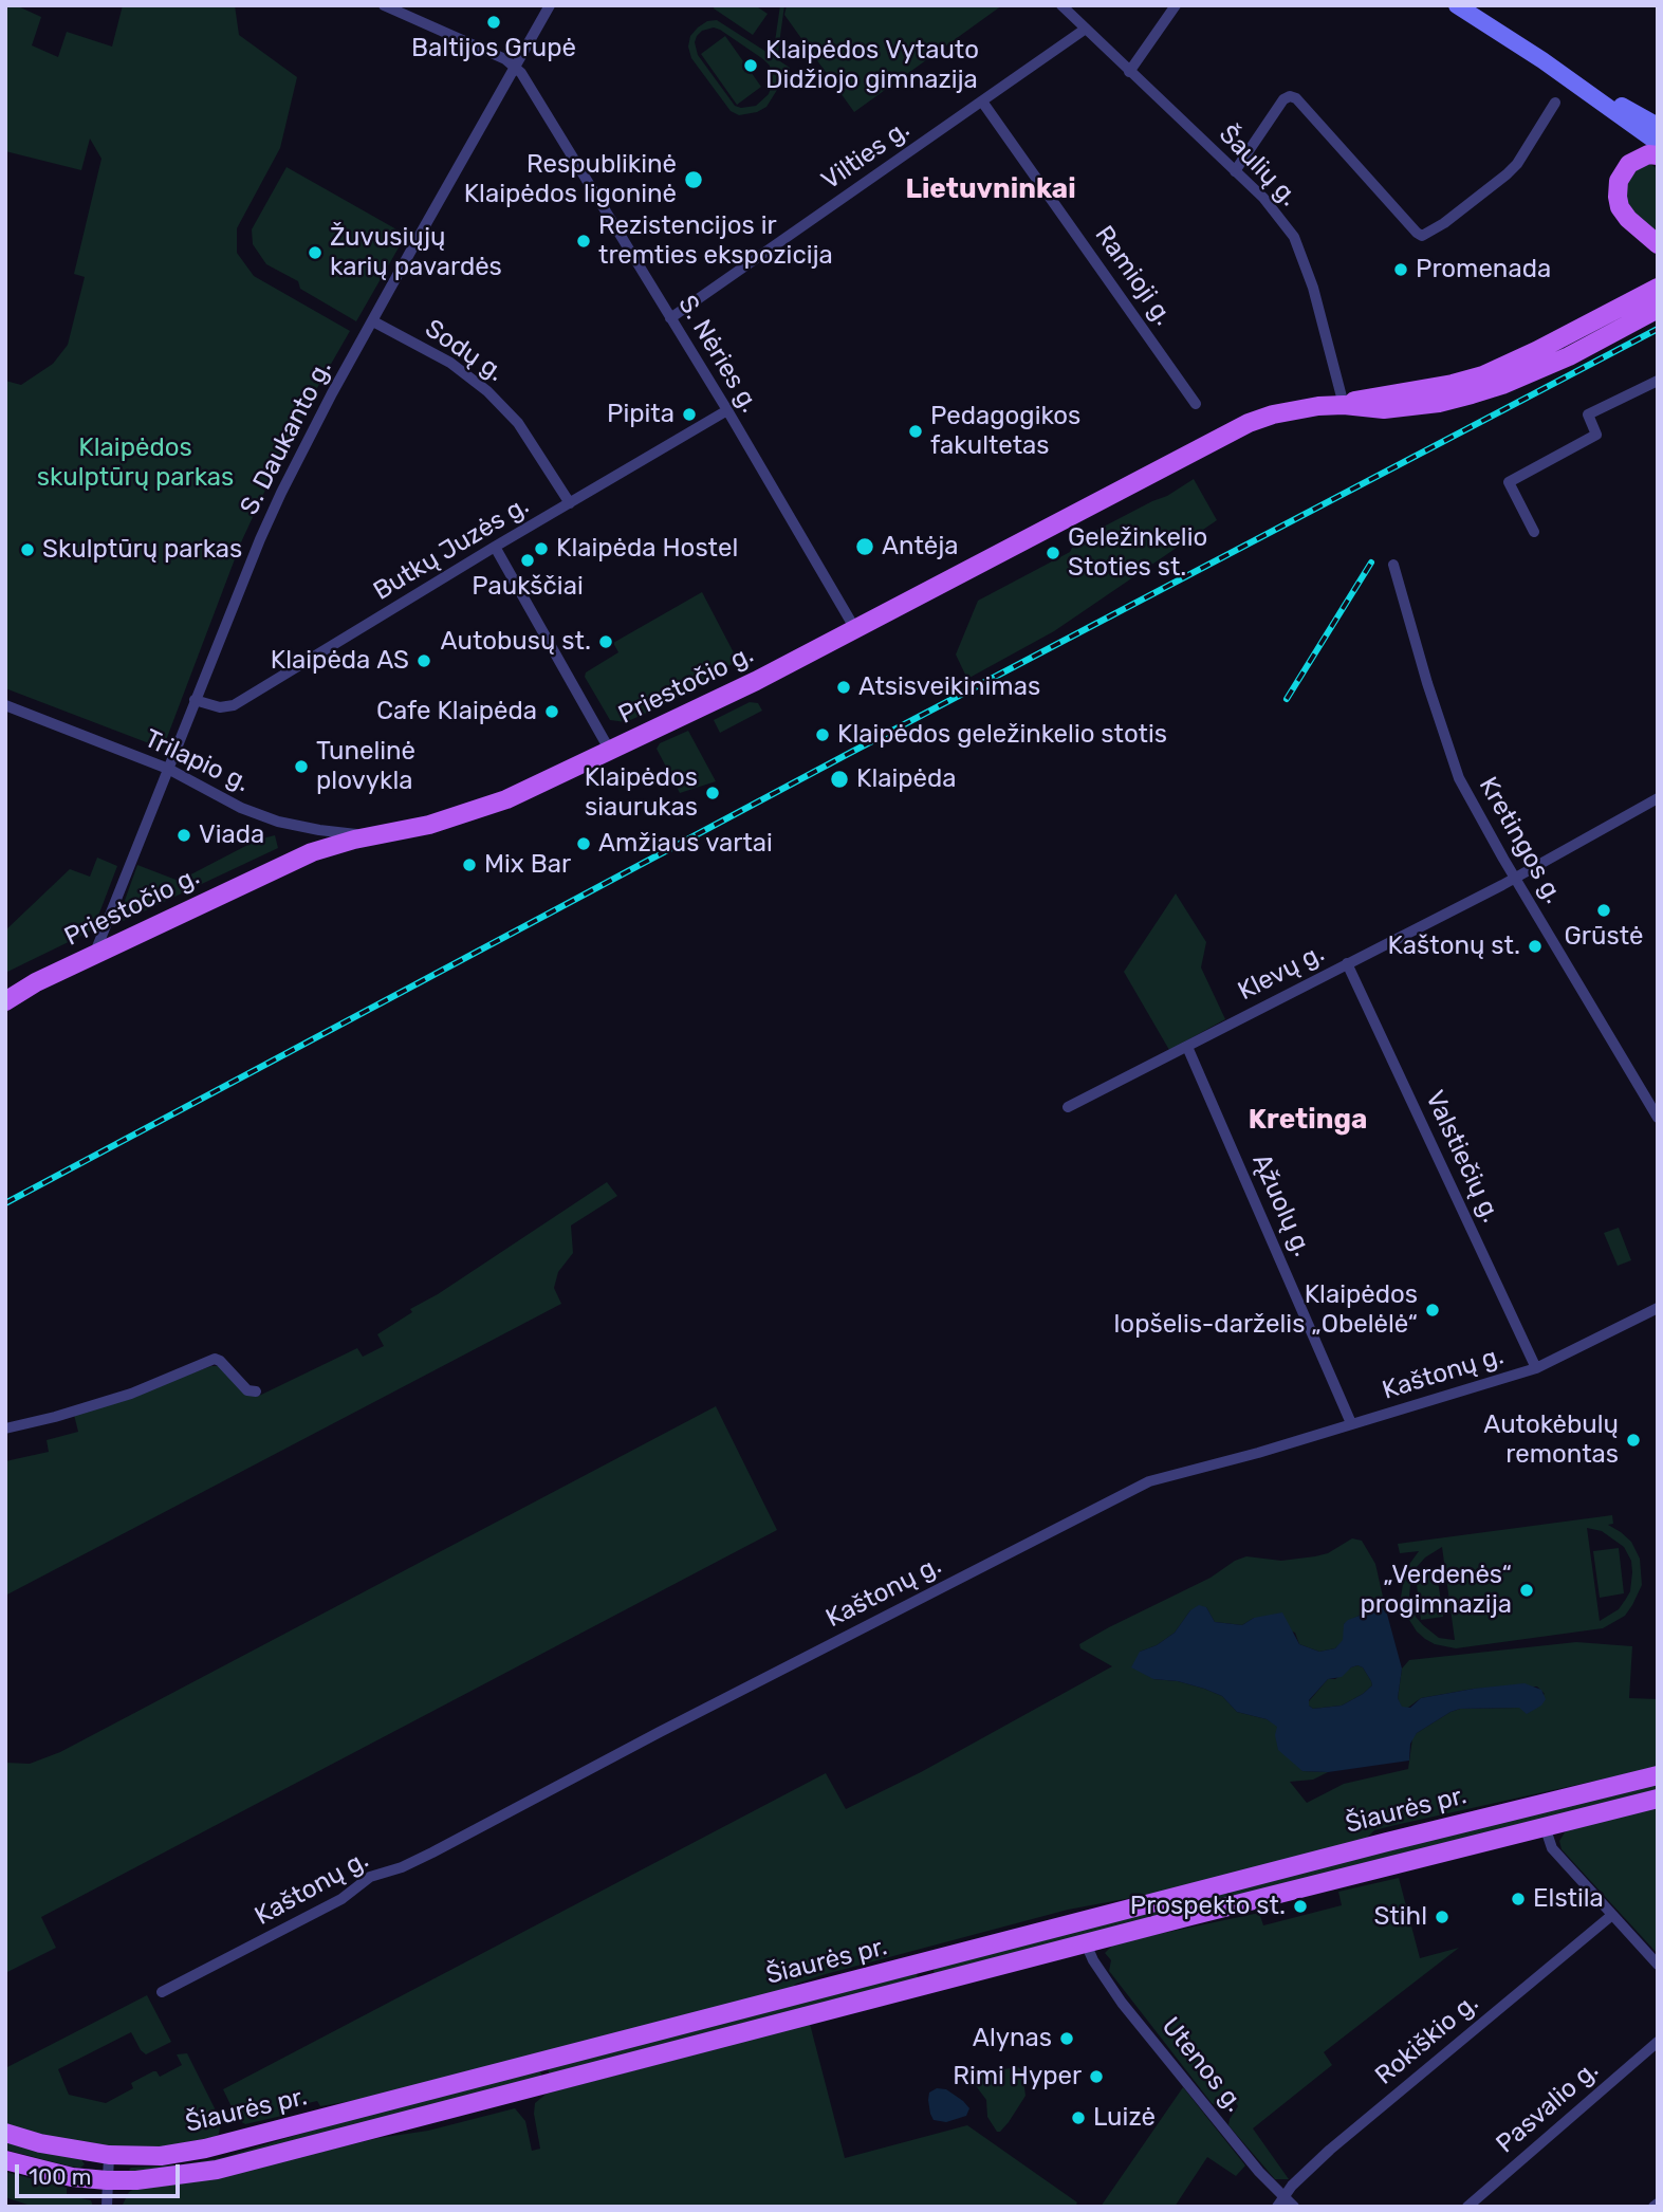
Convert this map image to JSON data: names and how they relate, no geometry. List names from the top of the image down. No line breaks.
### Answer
{"streets":{"main road":["Priestočio g.","Šiaurės pr."],"street":["Vilties g.","Šaulių g.","Ramioji g.","Sodų g.","S. Nėries g.","S. Daukanto g.","Butkų Juzės g.","Trilapio g.","Kretingos g.","Klevų g.","Valstiečių g.","Ąžuolų g.","Kaštonų g.","Rokiškio g.","Utenos g.","Pasvalio g."]},"crossings":[["Vilties g.","Šaulių g."],["Vilties g.","Ramioji g."],["Vilties g.","S. Nėries g."],["Šaulių g.","Priestočio g."],["Sodų g.","S. Daukanto g."],["Sodų g.","Butkų Juzės g."],["S. Nėries g.","S. Daukanto g."],["S. Nėries g.","Butkų Juzės g."],["S. Nėries g.","Priestočio g."],["S. Daukanto g.","Butkų Juzės g."],["S. Daukanto g.","Priestočio g."],["S. Daukanto g.","Trilapio g."],["Priestočio g.","Trilapio g."],["Kretingos g.","Klevų g."],["Klevų g.","Valstiečių g."],["Klevų g.","Ąžuolų g."],["Valstiečių g.","Kaštonų g."],["Ąžuolų g.","Kaštonų g."],["Šiaurės pr.","Utenos g."],["Rokiškio g.","Utenos g."]],"districts":["Lietuvninkai","Kretinga"],"parks":["Klaipėdos skulptūrų parkas"],"places":["Baltijos Grupė","Klaipėdos Vytauto Didžiojo gimnazija","Respublikinė Klaipėdos ligoninė","Rezistencijos ir tremties ekspozicija","Žuvusiųjų karių pavardės","Promenada","Pipita","Pedagogikos fakultetas","Antėja","Klaipėda Hostel","Skulptūrų parkas","Geležinkelio Stoties st.","Paukščiai","Autobusų st.","Klaipėda AS","Atsisveikinimas","Cafe Klaipėda","Klaipėdos geležinkelio stotis","Tunelinė plovykla","Klaipėda","Klaipėdos siaurukas","Viada","Amžiaus vartai","Mix Bar","Grūstė","Kaštonų st.","Klaipėdos lopšelis-darželis „Obelėlė“","Autokėbulų remontas","„Verdenės“ progimnazija","Elstila","Prospekto st.","Stihl","Alynas","Rimi Hyper","Luizė"],"scale_bar":"100 m"}
